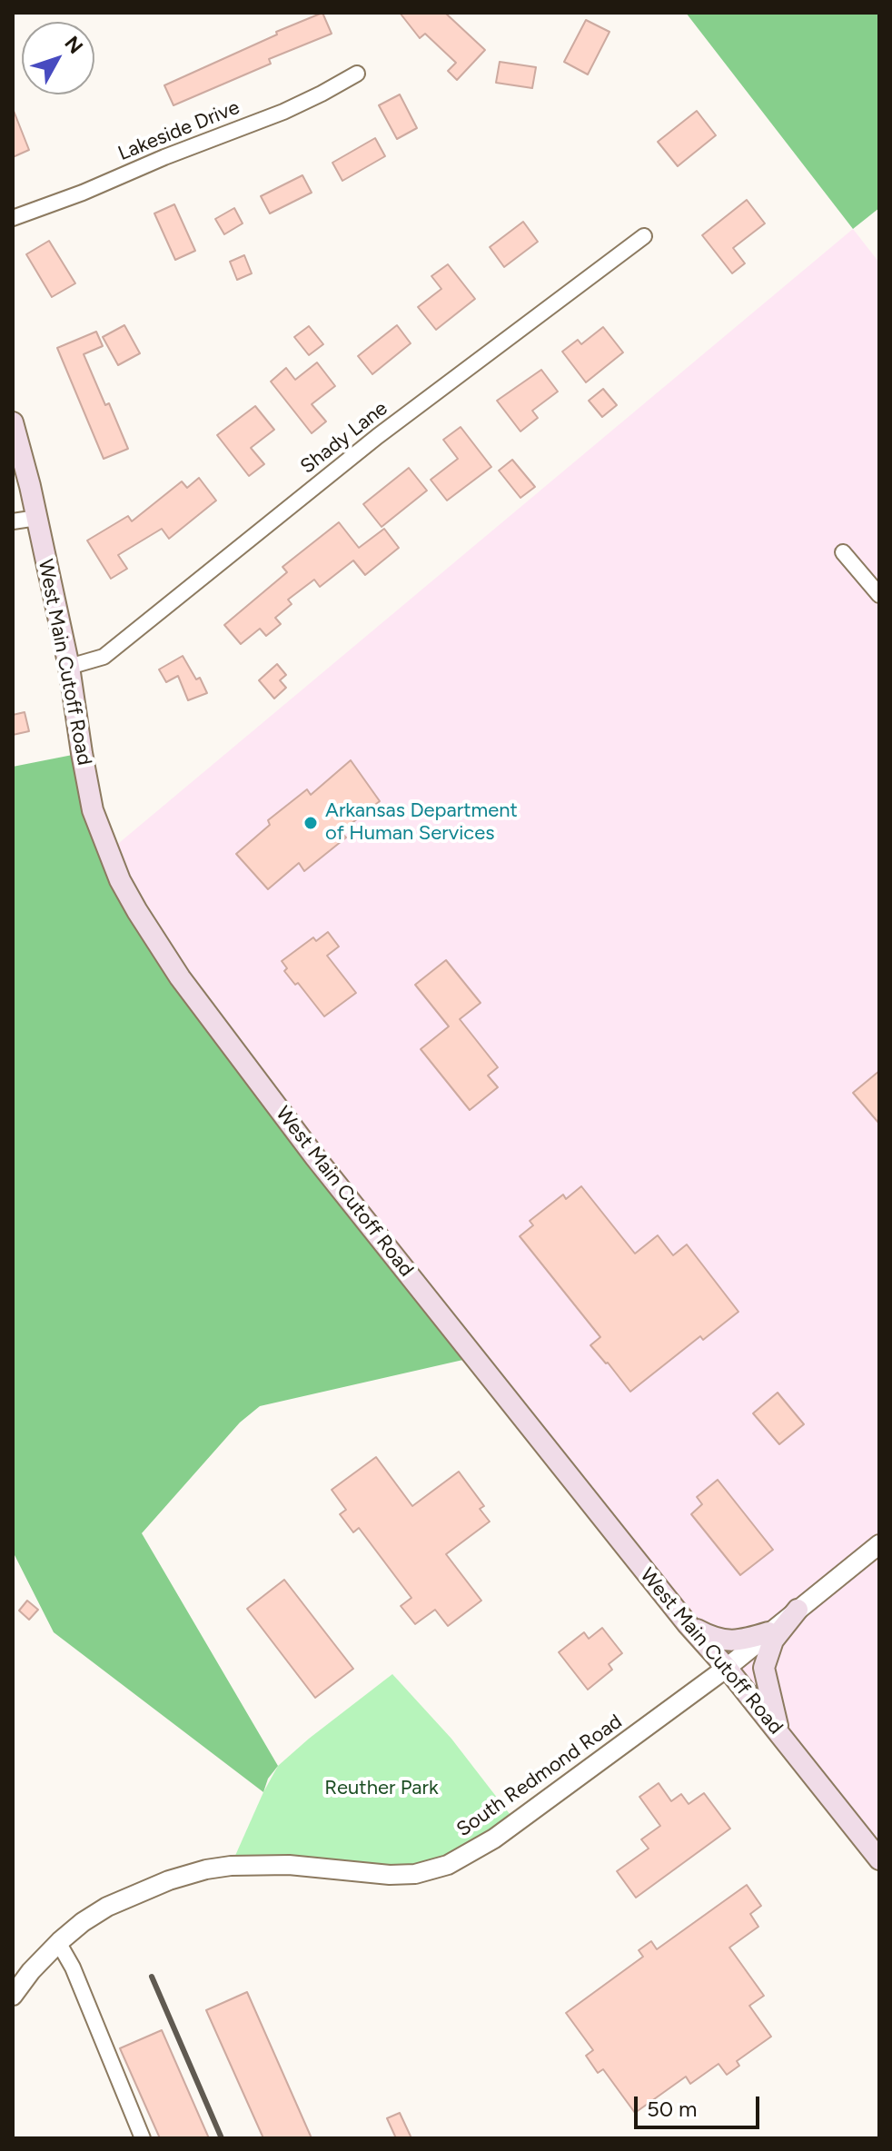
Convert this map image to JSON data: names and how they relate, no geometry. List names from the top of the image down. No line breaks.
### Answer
{"streets":{"main road":["West Main Cutoff Road"],"street":["Lakeside Drive","Shady Lane","South Redmond Road"]},"crossings":[["Shady Lane","West Main Cutoff Road"],["West Main Cutoff Road","South Redmond Road"]],"parks":["Reuther Park"],"places":["Arkansas Department of Human Services"],"scale_bar":"50 m","north":"top right"}
